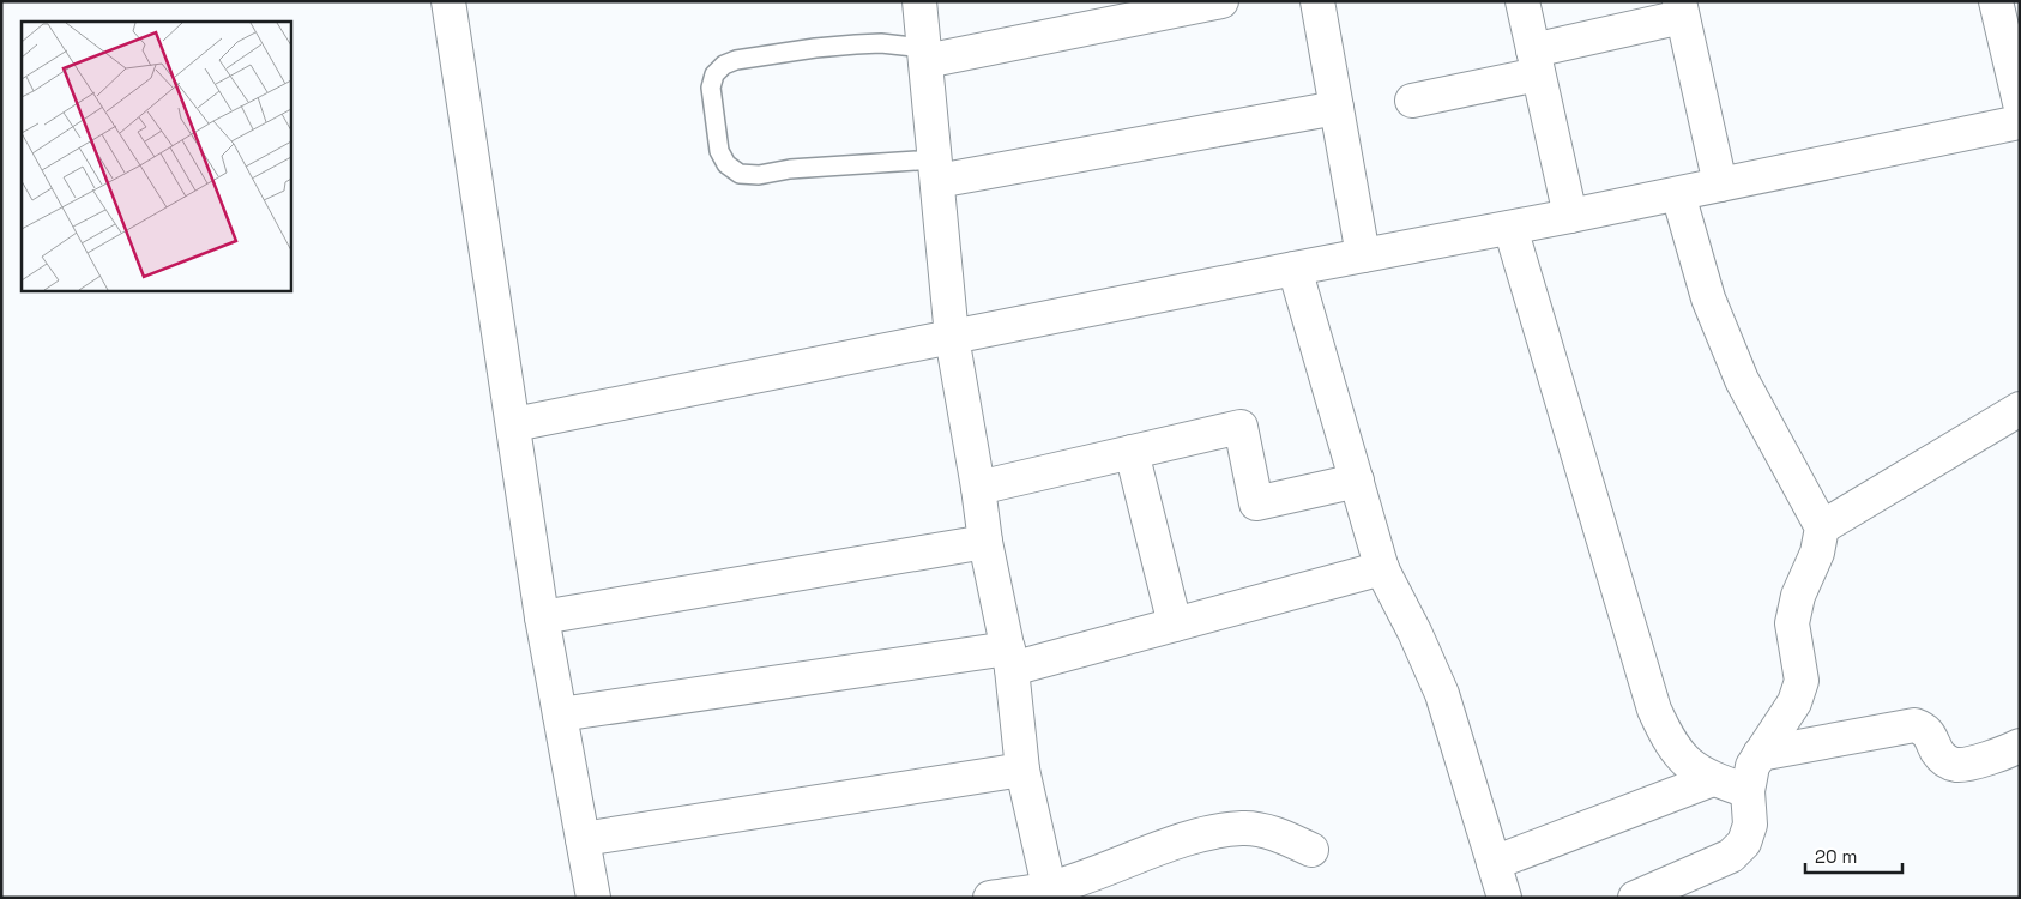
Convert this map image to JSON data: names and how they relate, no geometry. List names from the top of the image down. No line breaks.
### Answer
{"scale_bar":"20 m"}
